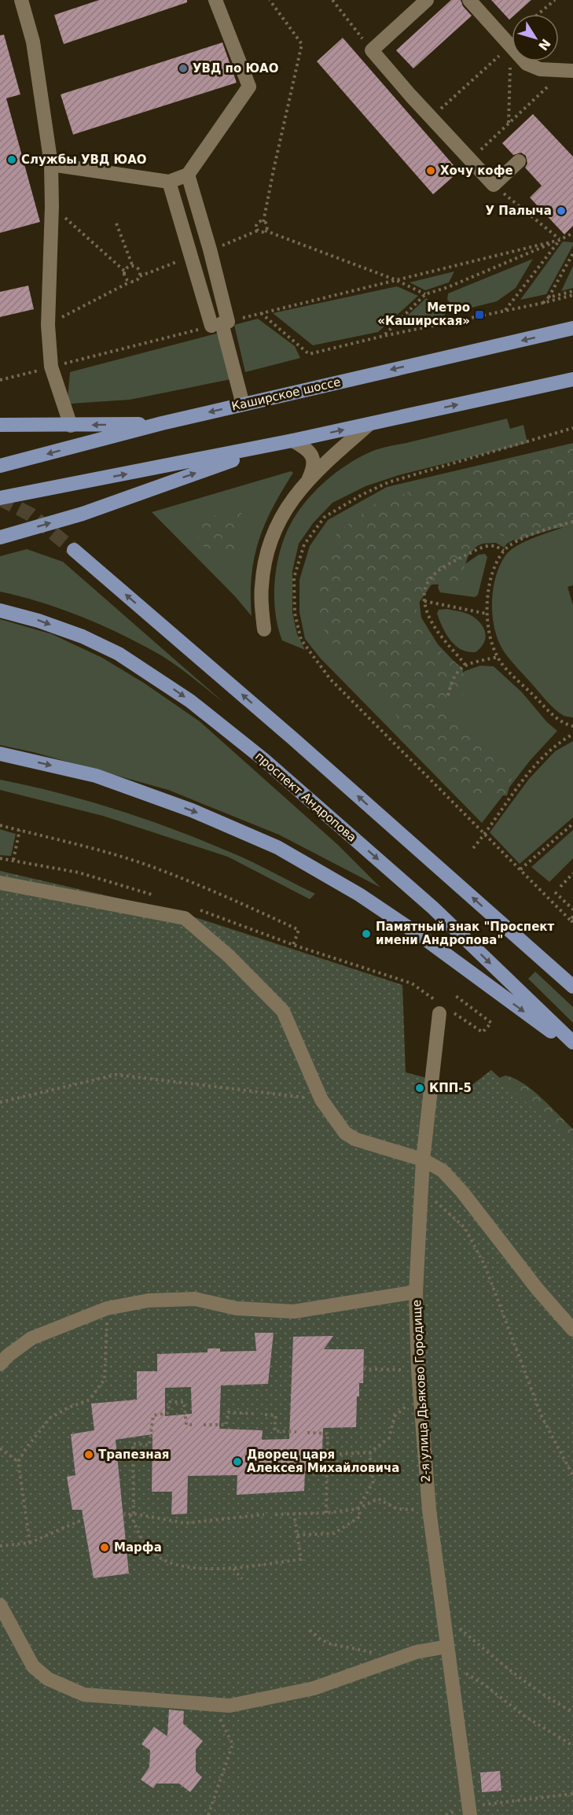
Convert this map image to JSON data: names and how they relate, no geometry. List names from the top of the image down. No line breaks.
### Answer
{"streets":{"main road":["Каширское шоссе","проспект Андропова"],"lane":["2-я улица Дьяково Городище"]},"places":{"other":["УВД по ЮАО","Службы УВД ЮАО","Хочу кофе","У Палыча","Памятный знак \"Проспект имени Андропова\"","КПП-5","Трапезная","Дворец царя Алексея Михайловича","Марфа"],"transit":["Метро «Каширская»"]},"north":"bottom right"}
